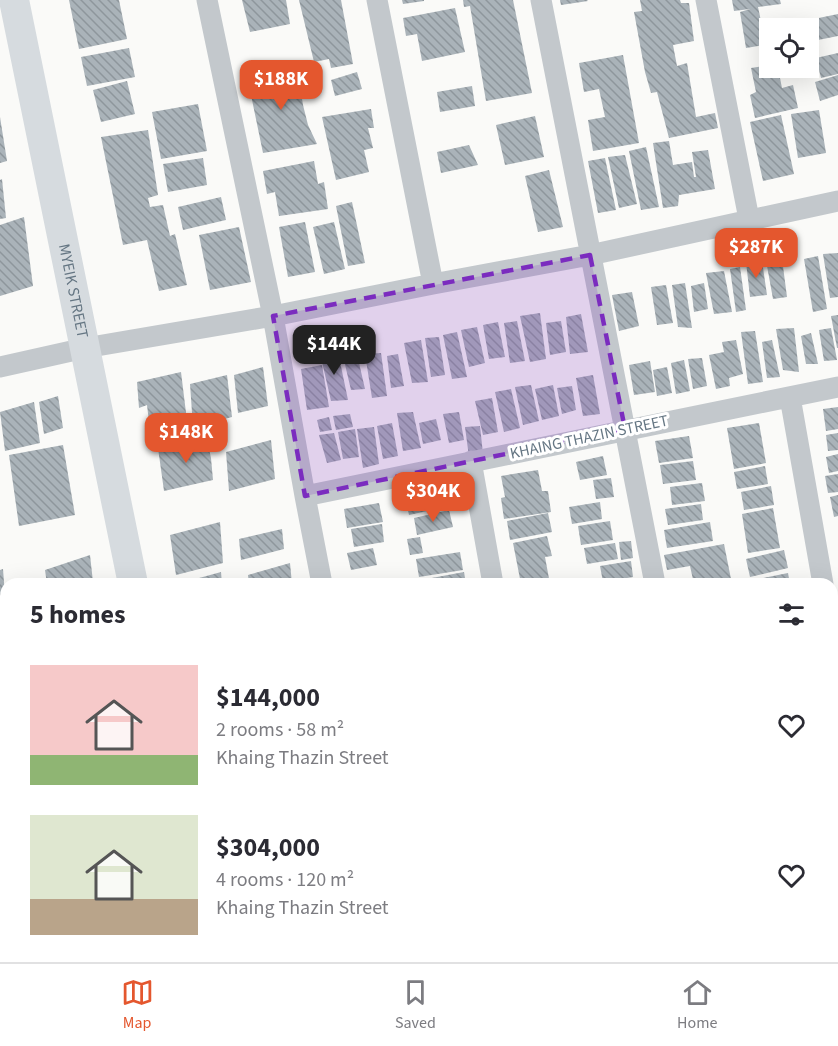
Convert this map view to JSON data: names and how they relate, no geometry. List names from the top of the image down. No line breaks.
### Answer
{"streets":{"street":["MYEIK STREET","KHAING THAZIN STREET"]},"page":{"price":["$188K","$287K","$144K","$148K","$304K"],"heading":"5 homes","list":[{"name":"$144,000","note":"2 rooms · 58 m² · Khaing Thazin Street"},{"name":"$304,000","note":"4 rooms · 120 m² · Khaing Thazin Street"}],"tabs":["Map","Saved","Home"]}}
